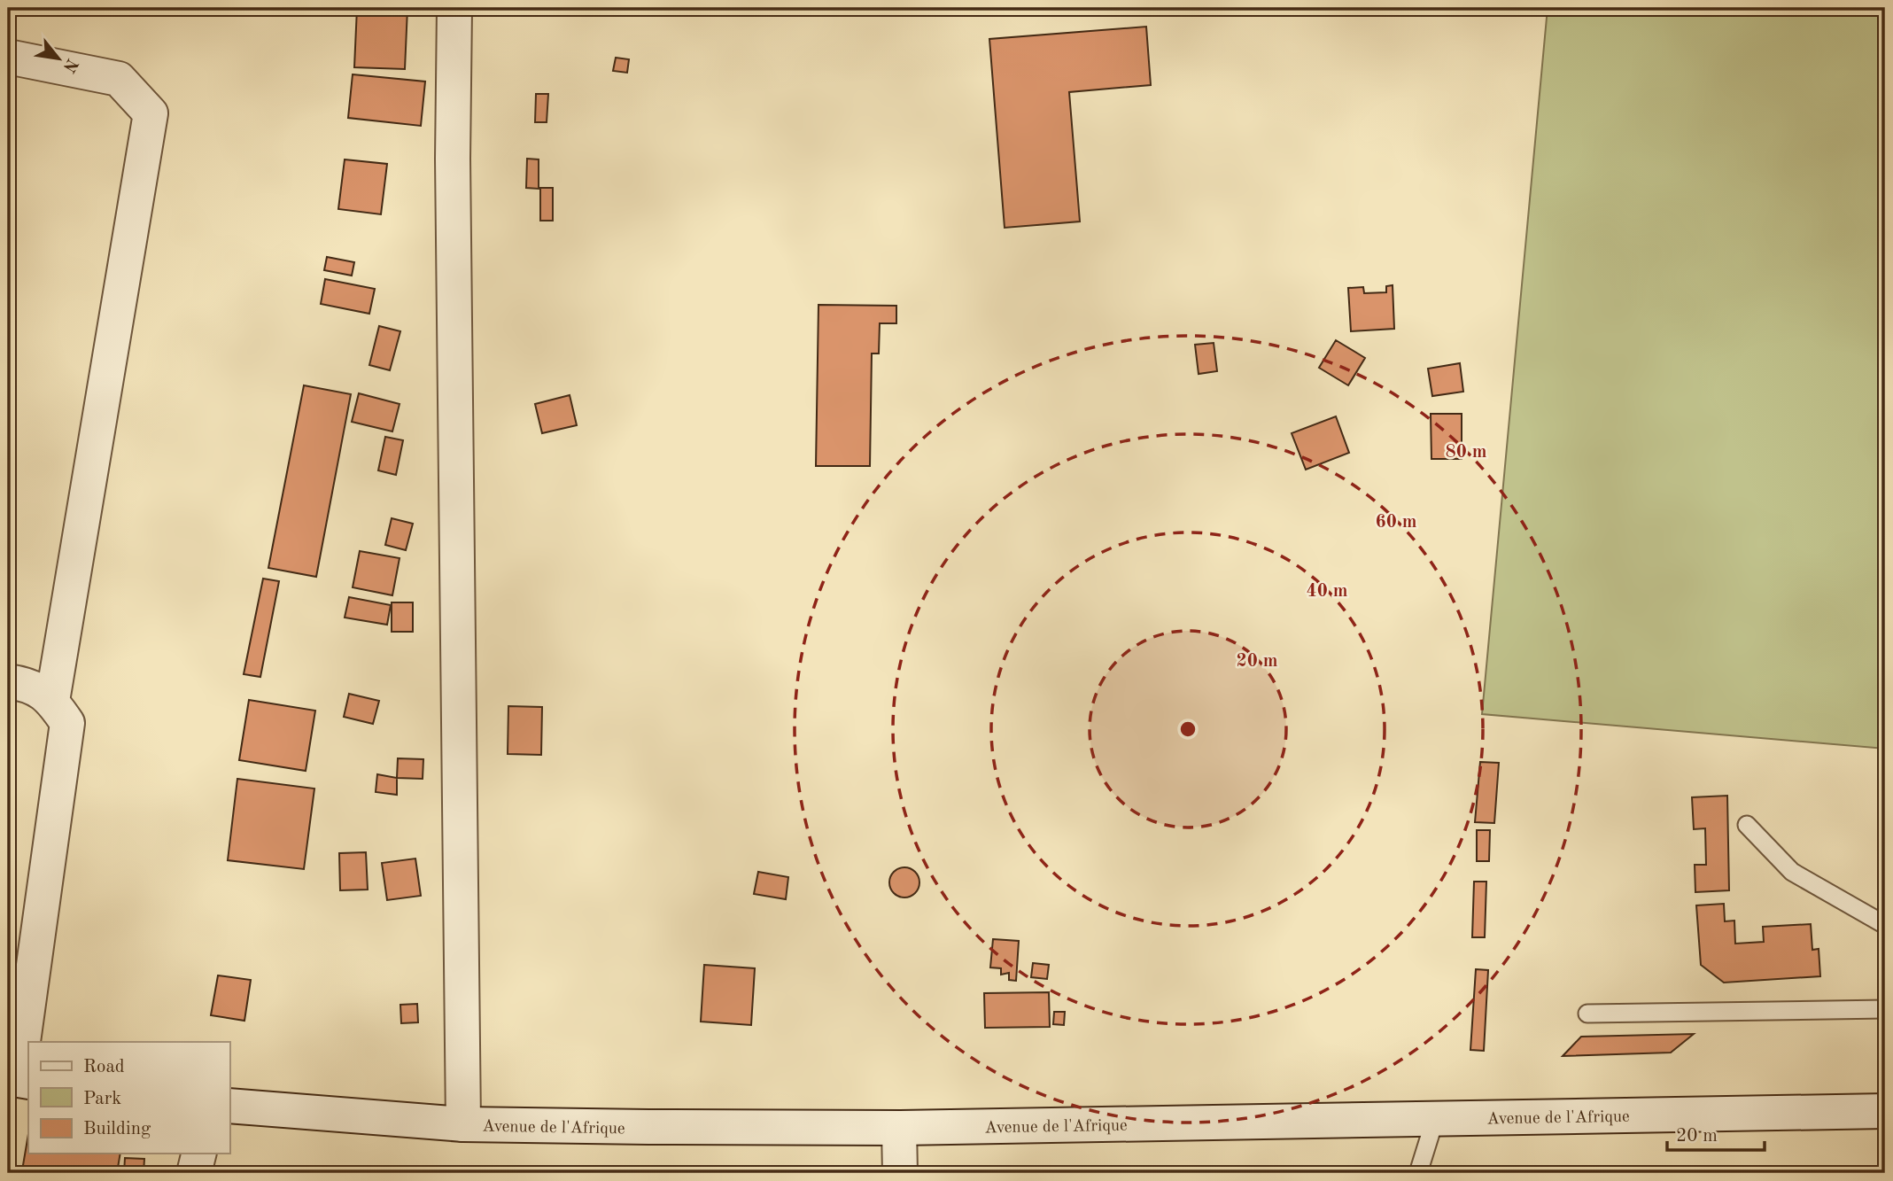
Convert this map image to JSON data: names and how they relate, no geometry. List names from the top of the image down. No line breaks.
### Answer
{"streets":{"street":["Avenue de l'Afrique"]},"legend":["Road","Park","Building"],"scale_bar":"20 m","north":"bottom right","rings":["80 m","60 m","40 m","20 m"]}
